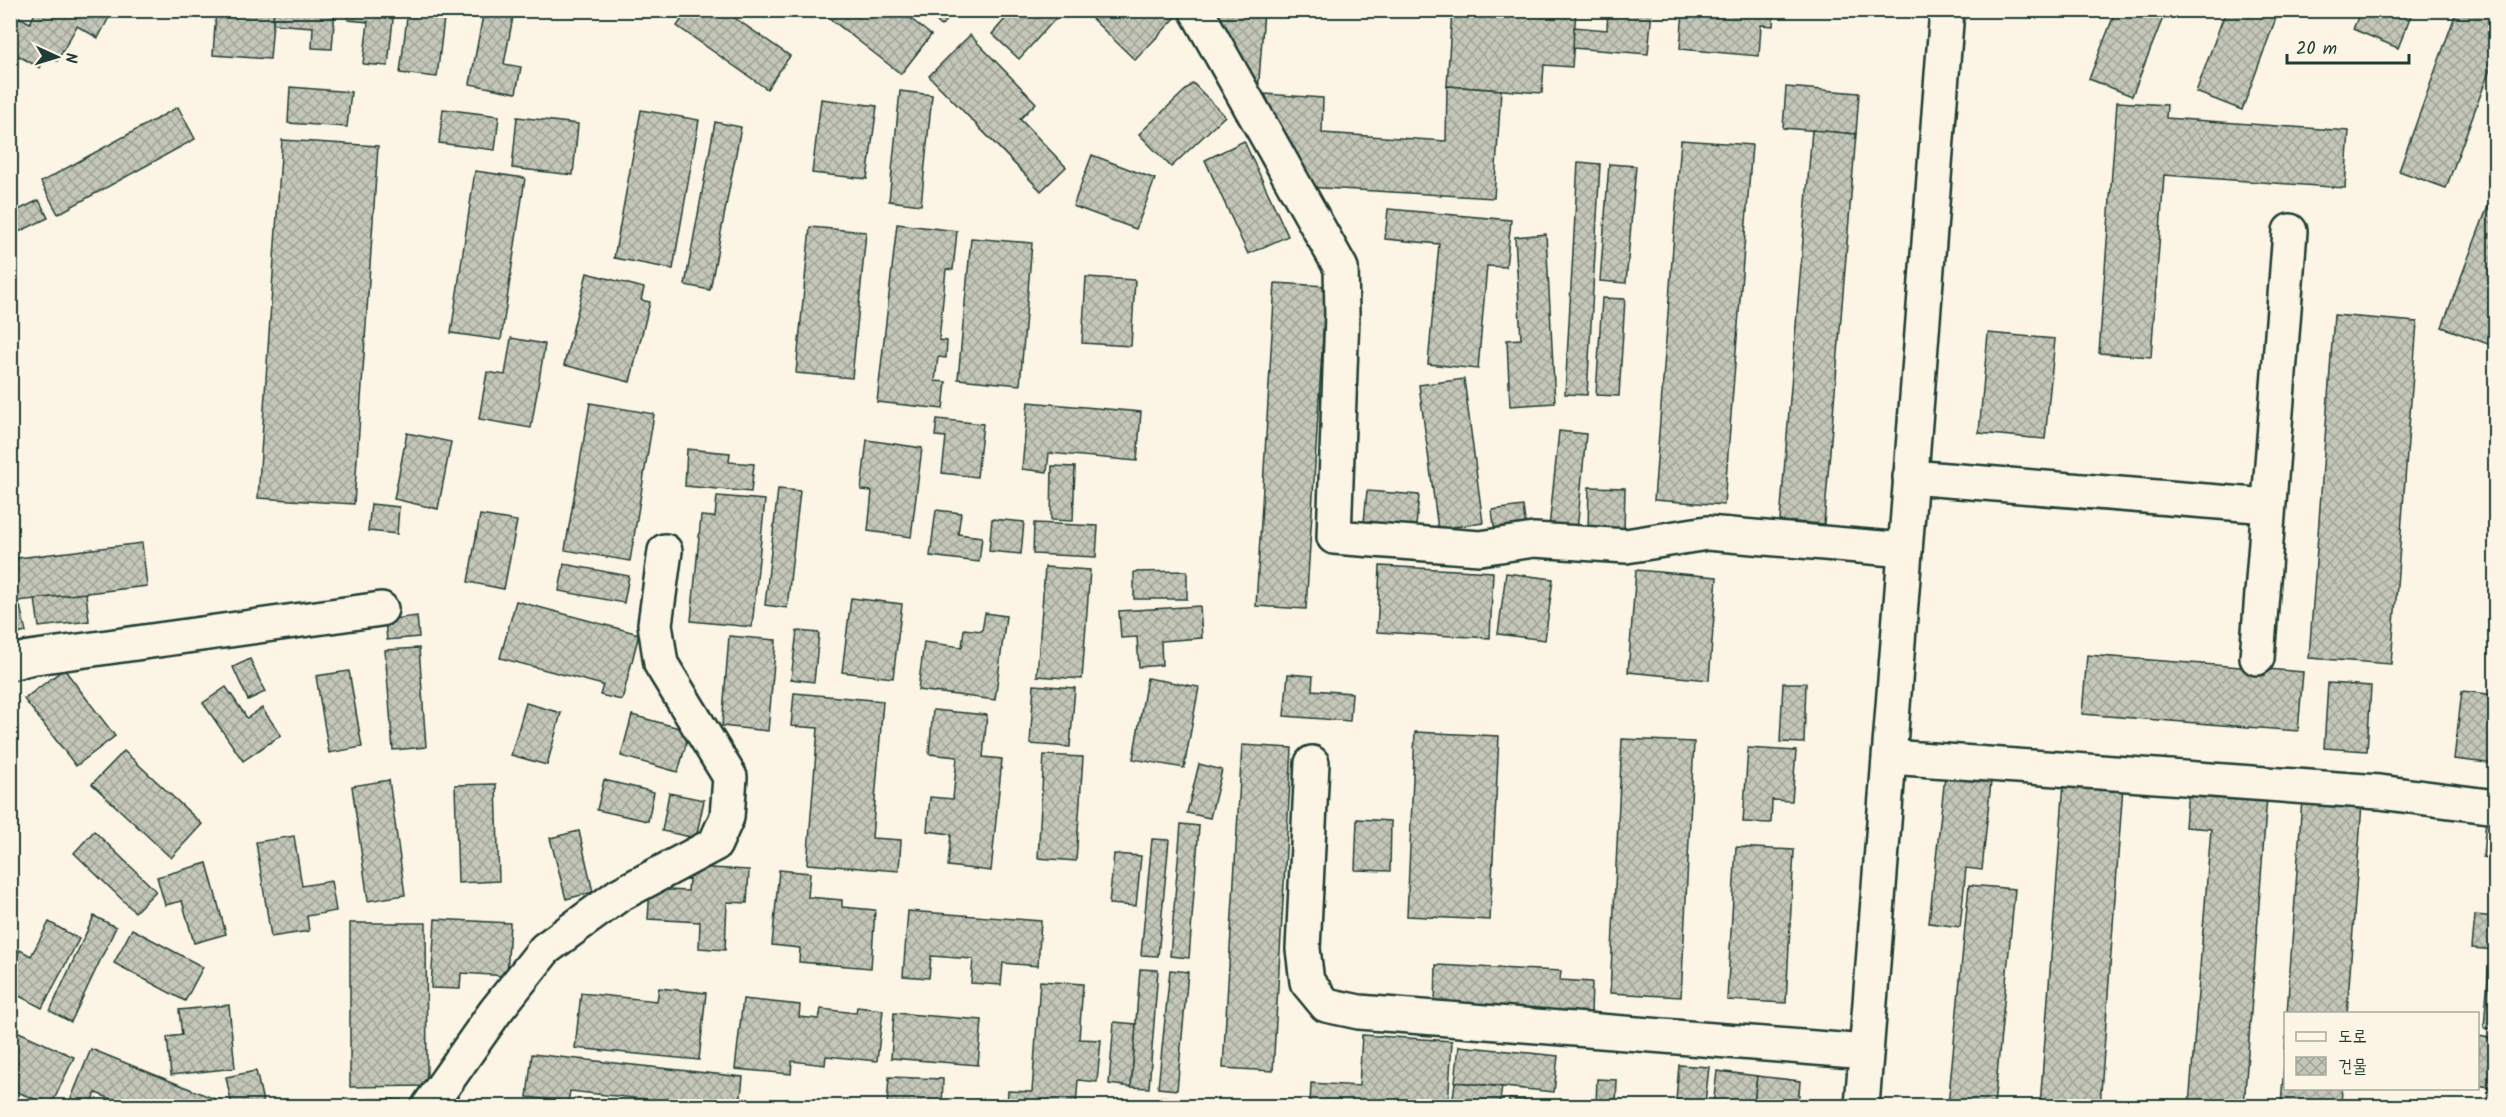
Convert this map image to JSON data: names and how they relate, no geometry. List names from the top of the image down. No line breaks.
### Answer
{"legend":["도로","건물"],"scale_bar":"20 m","north":"right"}
